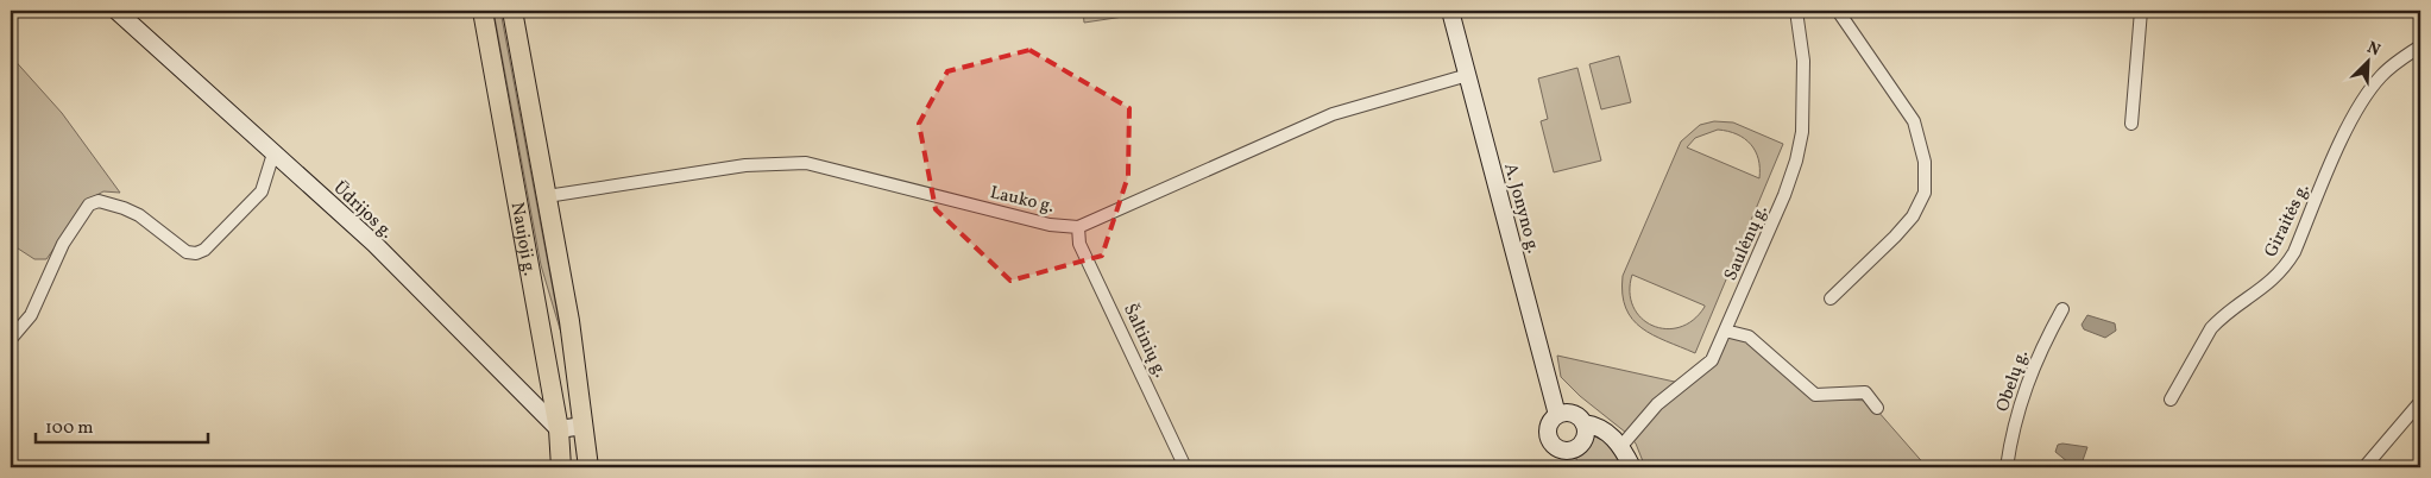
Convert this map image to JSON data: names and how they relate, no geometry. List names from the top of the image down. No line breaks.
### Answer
{"streets":{"main road":["A. Jonyno g.","Ūdrijos g.","Naujoji g."],"street":["Lauko g.","Giraitės g.","Saulėnų g.","Šaltinių g.","Obelų g."]},"crossings":[["Lauko g.","Naujoji g."],["Lauko g.","Šaltinių g."],["Ūdrijos g.","Naujoji g."]],"scale_bar":"100 m","north":"top right"}
